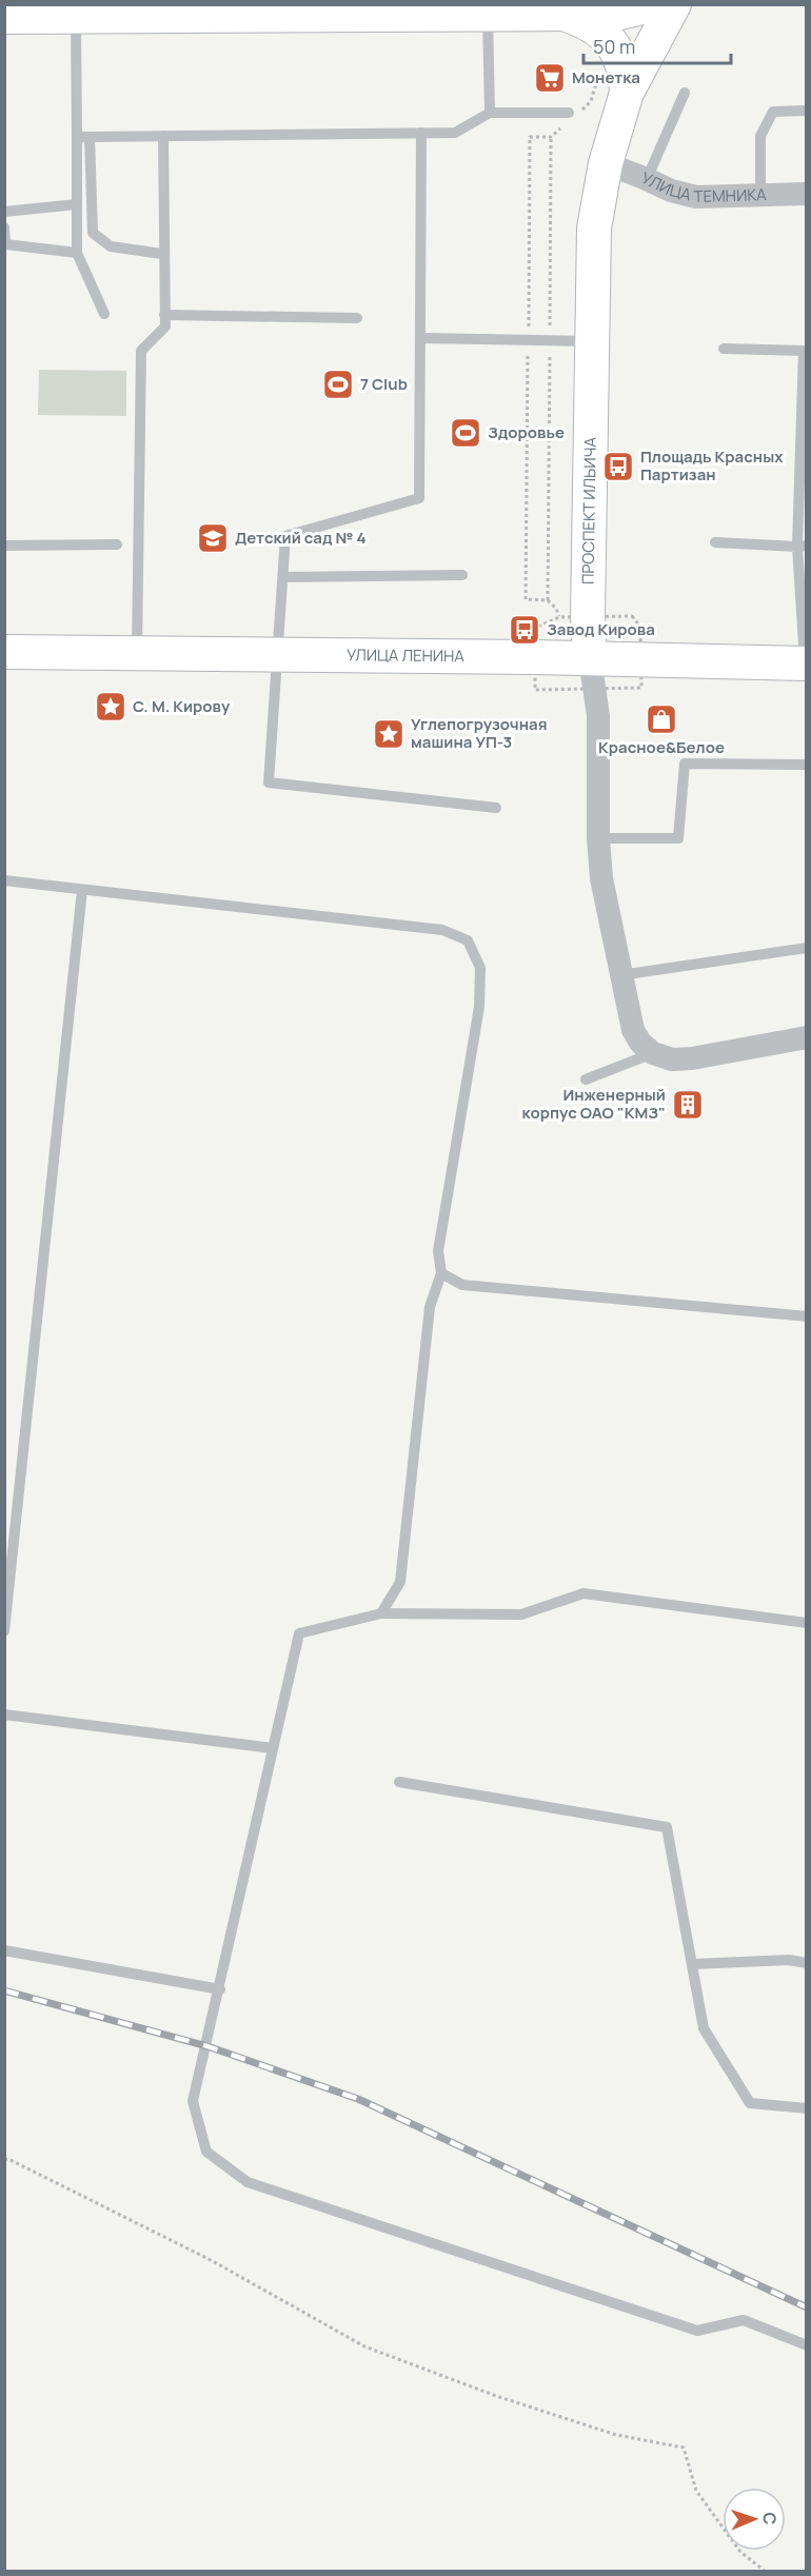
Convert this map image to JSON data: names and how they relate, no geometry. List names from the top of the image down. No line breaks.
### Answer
{"streets":{"street":["УЛИЦА ТЕМНИКА","ПРОСПЕКТ ИЛЬИЧА","УЛИЦА ЛЕНИНА"]},"crossings":[["УЛИЦА ТЕМНИКА","ПРОСПЕКТ ИЛЬИЧА"],["ПРОСПЕКТ ИЛЬИЧА","УЛИЦА ЛЕНИНА"]],"places":{"supermarket":["Монетка"],"sports":["7 Club","Здоровье"],"bus stop":["Площадь Красных Партизан","Завод Кирова"],"school or university":["Детский сад № 4"],"place":["С. М. Кирову","Углепогрузочная машина УП-3"],"shop":["Красное&Белое"],"building":["Инженерный корпус ОАО \"КМЗ\""]},"scale_bar":"50 m","north":"right"}
